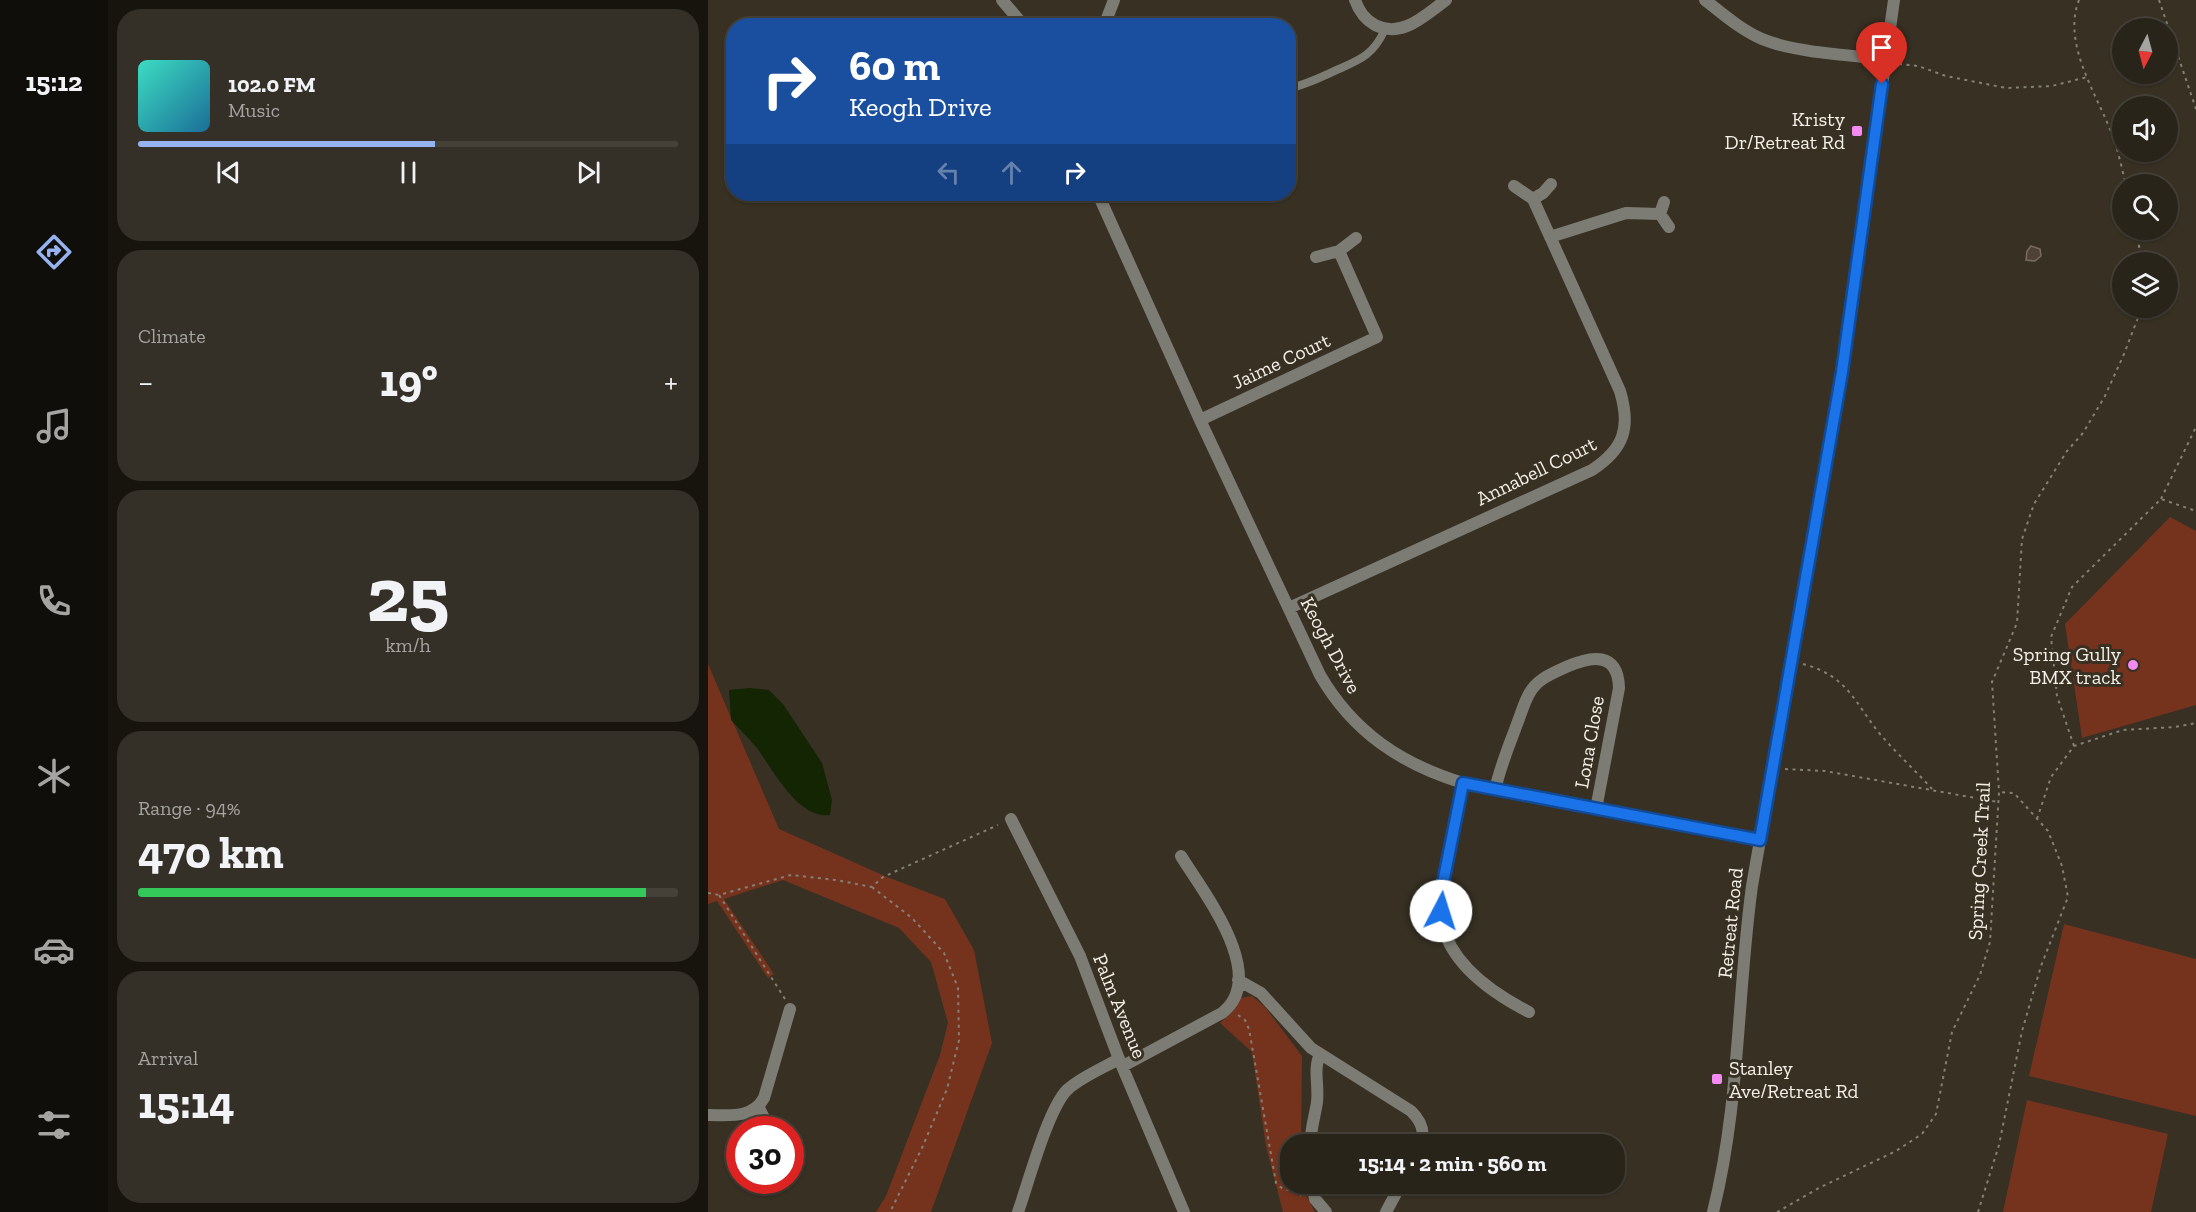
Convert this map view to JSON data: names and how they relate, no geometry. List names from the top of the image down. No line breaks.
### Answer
{"streets":{"street":["Jaime Court","Annabell Court","Keogh Drive","Lona Close","Retreat Road","Palm Avenue"],"path":["Spring Creek Trail"]},"crossings":[["Jaime Court","Keogh Drive"],["Annabell Court","Keogh Drive"],["Keogh Drive","Lona Close"],["Keogh Drive","Retreat Road"]],"places":{"transit":["Kristy Dr/Retreat Rd","Stanley Ave/Retreat Rd"],"other":["Spring Gully BMX track"]},"north":"bottom","page":{"tabs":"15:12","turn":["60 m","Keogh Drive"],"song":["102.0 FM","Music"],"tile":["Climate",["25","km/h"],["Range · 94%","470 km"],["Arrival","15:14"]],"heat":["−","19°","+"],"limit":"30","trip":"15:14 · 2 min · 560 m"}}
